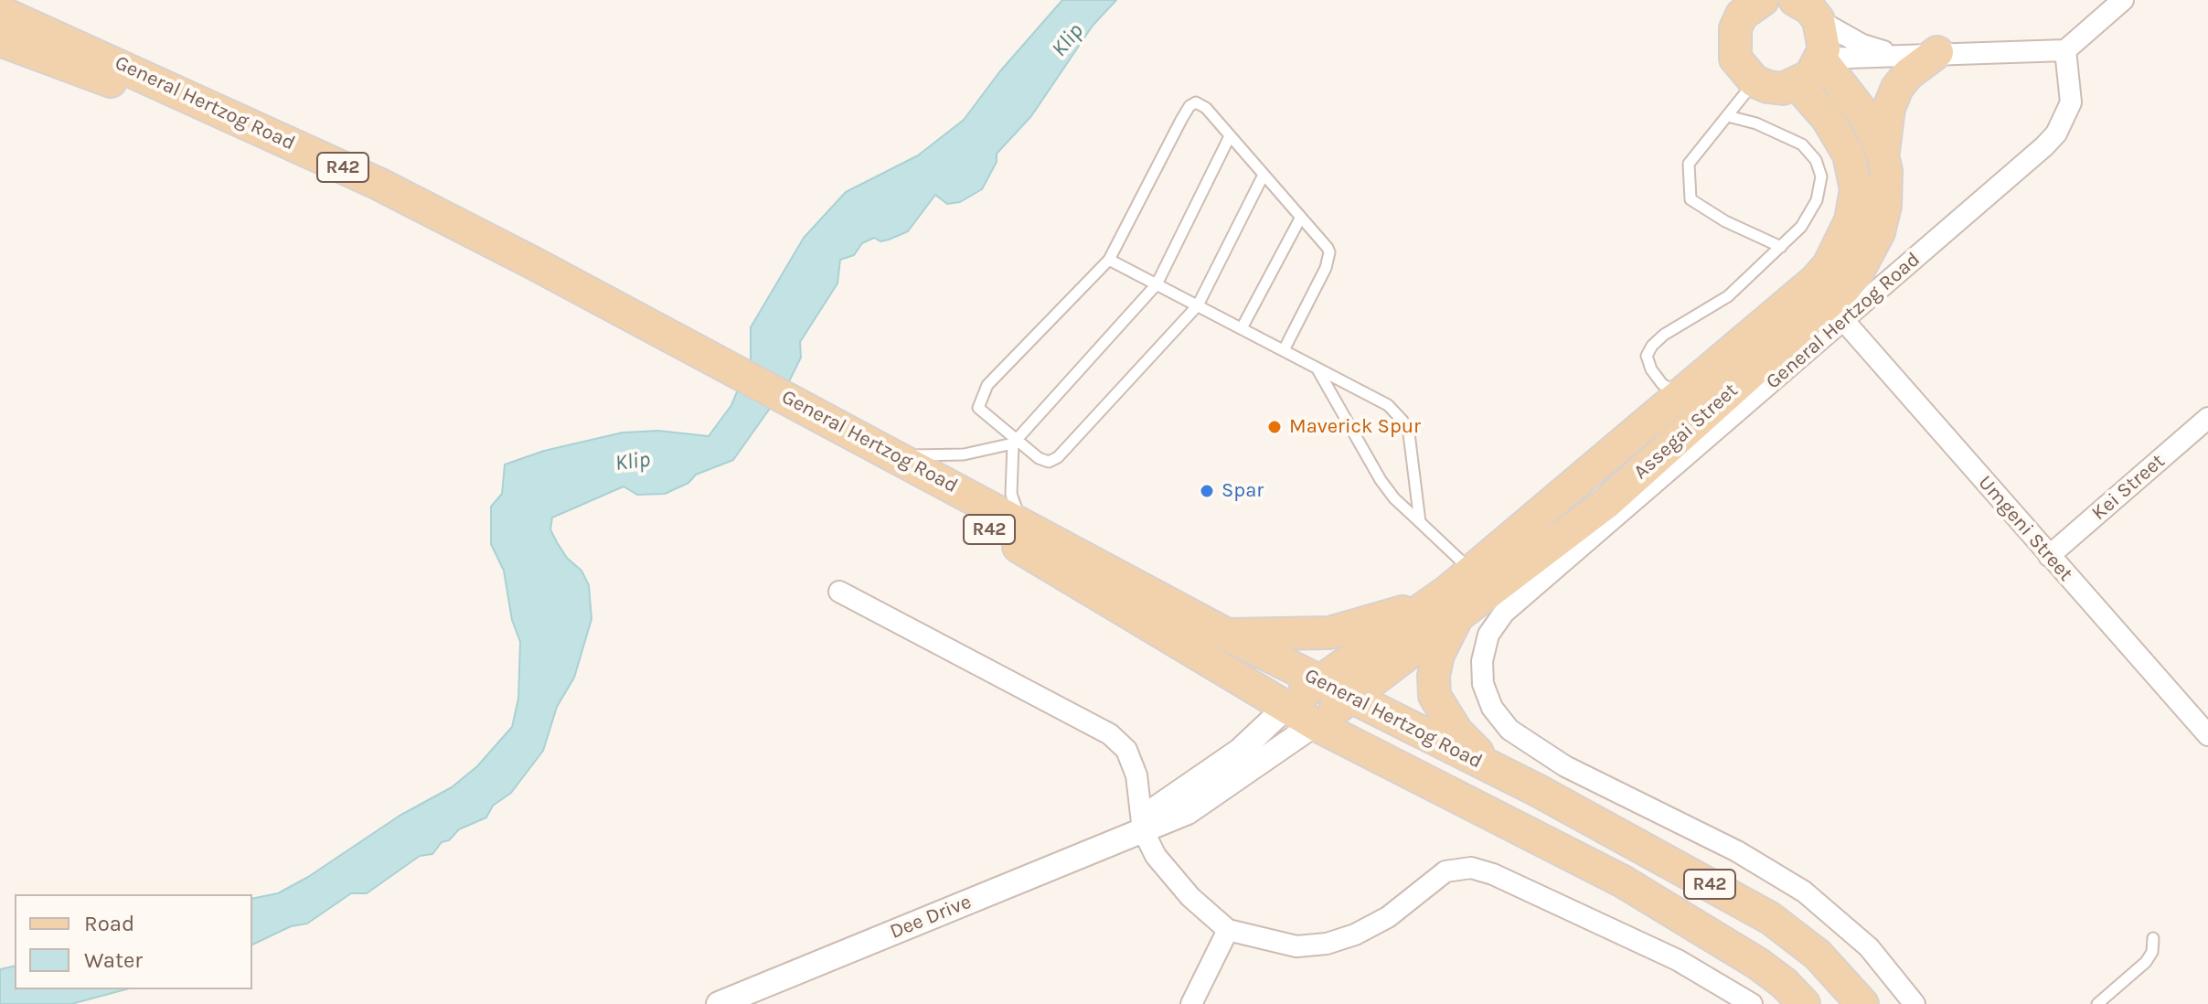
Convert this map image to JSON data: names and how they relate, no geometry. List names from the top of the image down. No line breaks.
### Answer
{"streets":{"main road":["General Hertzog Road","R42","Assegai Street"],"street":["Kei Street","Umgeni Street","Dee Drive"]},"crossings":[["General Hertzog Road","Assegai Street"],["General Hertzog Road","Umgeni Street"],["General Hertzog Road","Dee Drive"],["Assegai Street","Dee Drive"],["Kei Street","Umgeni Street"]],"water":["Klip"],"places":["Maverick Spur","Spar"],"legend":["Road","Water"]}
